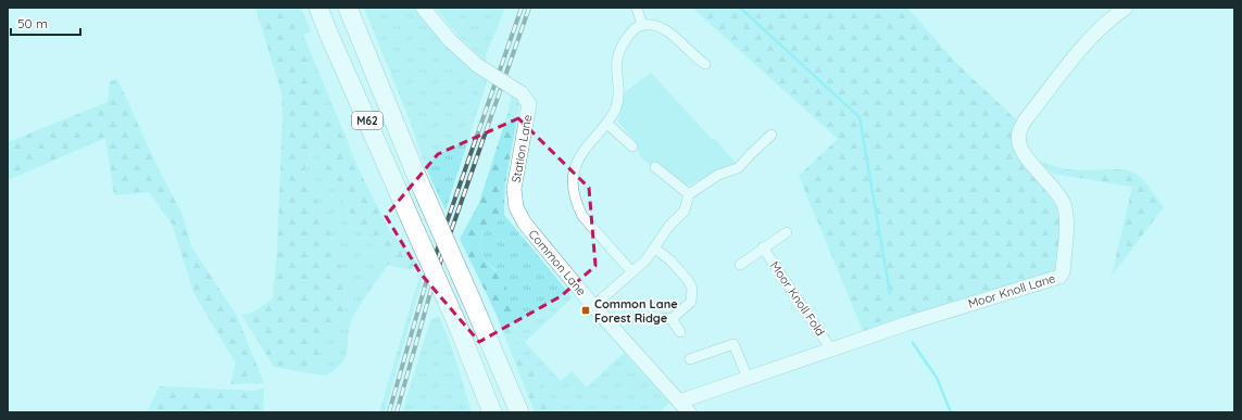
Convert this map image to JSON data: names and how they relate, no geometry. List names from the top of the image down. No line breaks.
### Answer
{"streets":{"highway":["M62"],"street":["Station Lane","Common Lane","Moor Knoll Lane","Moor Knoll Fold"]},"crossings":[["Station Lane","Common Lane"],["Common Lane","Moor Knoll Lane"],["Moor Knoll Lane","Moor Knoll Fold"]],"places":{"transit":["Common Lane Forest Ridge"]},"scale_bar":"50 m"}
